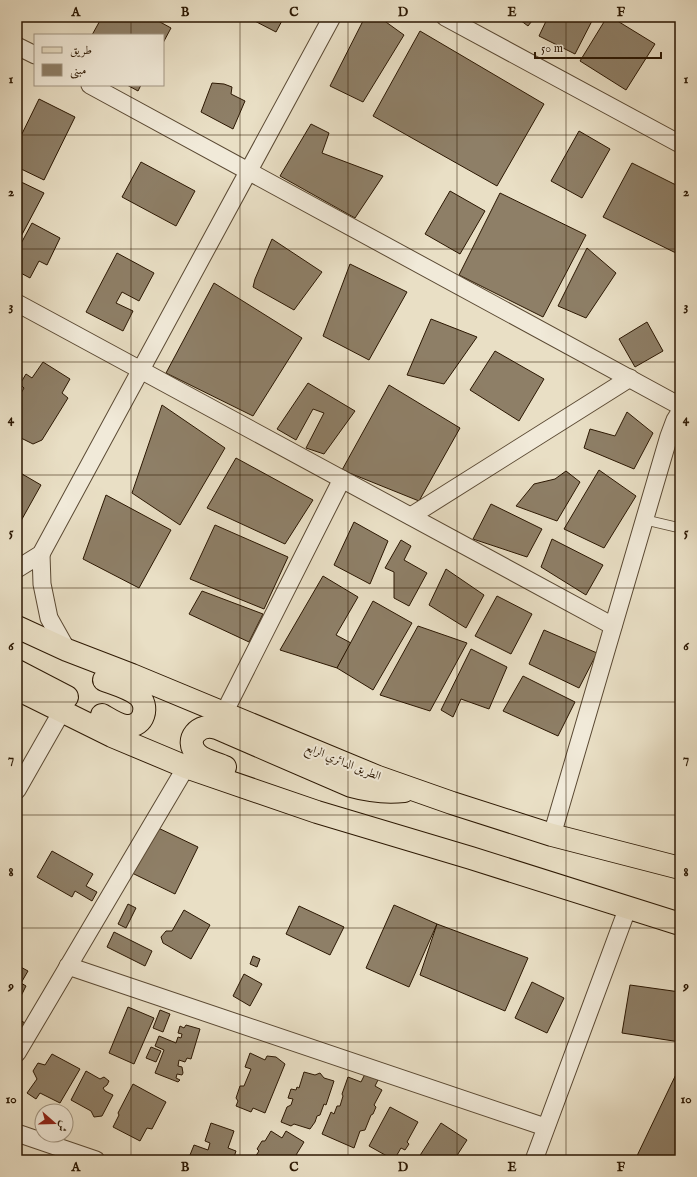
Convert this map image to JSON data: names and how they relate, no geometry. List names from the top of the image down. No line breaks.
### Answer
{"streets":{"main road":["الطريق الدائري الرابع"]},"legend":["طريق","مبنى"],"scale_bar":"50 m","north":"right","grid":{"columns":["A","B","C","D","E","F"],"rows":["1","2","3","4","5","6","7","8","9","10"]}}
